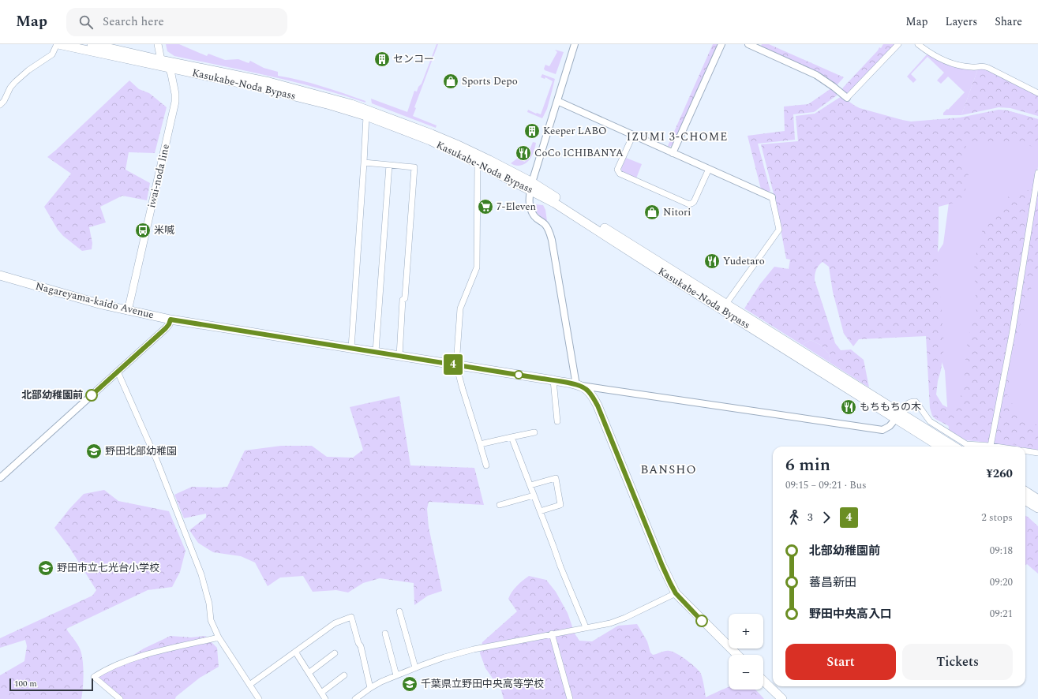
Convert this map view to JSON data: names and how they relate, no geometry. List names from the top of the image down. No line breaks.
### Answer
{"streets":{"main road":["Kasukabe-Noda Bypass","iwai-noda line","Nagareyama-kaido Avenue"]},"crossings":[["Kasukabe-Noda Bypass","iwai-noda line"],["iwai-noda line","Nagareyama-kaido Avenue"]],"districts":["IZUMI 3-CHOME","BANSHO"],"places":{"building":["センコー","Keeper LABO"],"shop":["Sports Depo","Nitori"],"restaurant":["CoCo ICHIBANYA","Yudetaro","もちもちの木"],"supermarket":["7-Eleven"],"bus stop":["米喊"],"other":["北部幼稚園前"],"school or university":["野田北部幼稚園","野田市立七光台小学校","千葉県立野田中央高等学校"]},"lines":["bus line 4"],"scale_bar":"100 m","page":{"header":"Map","search":"Search here","nav":["Map","Layers","Share"],"on_map":"4","heading":["6 min","09:15 – 09:21 · Bus","¥260"],"legs":["3","4","2 stops"],"list":[{"name":"北部幼稚園前","value":"09:18"},{"name":"蕃昌新田","value":"09:20"},{"name":"野田中央高入口","value":"09:21"}],"map_buttons":["+","−"],"buttons":["Start","Tickets"],"scale":"100 m"}}
